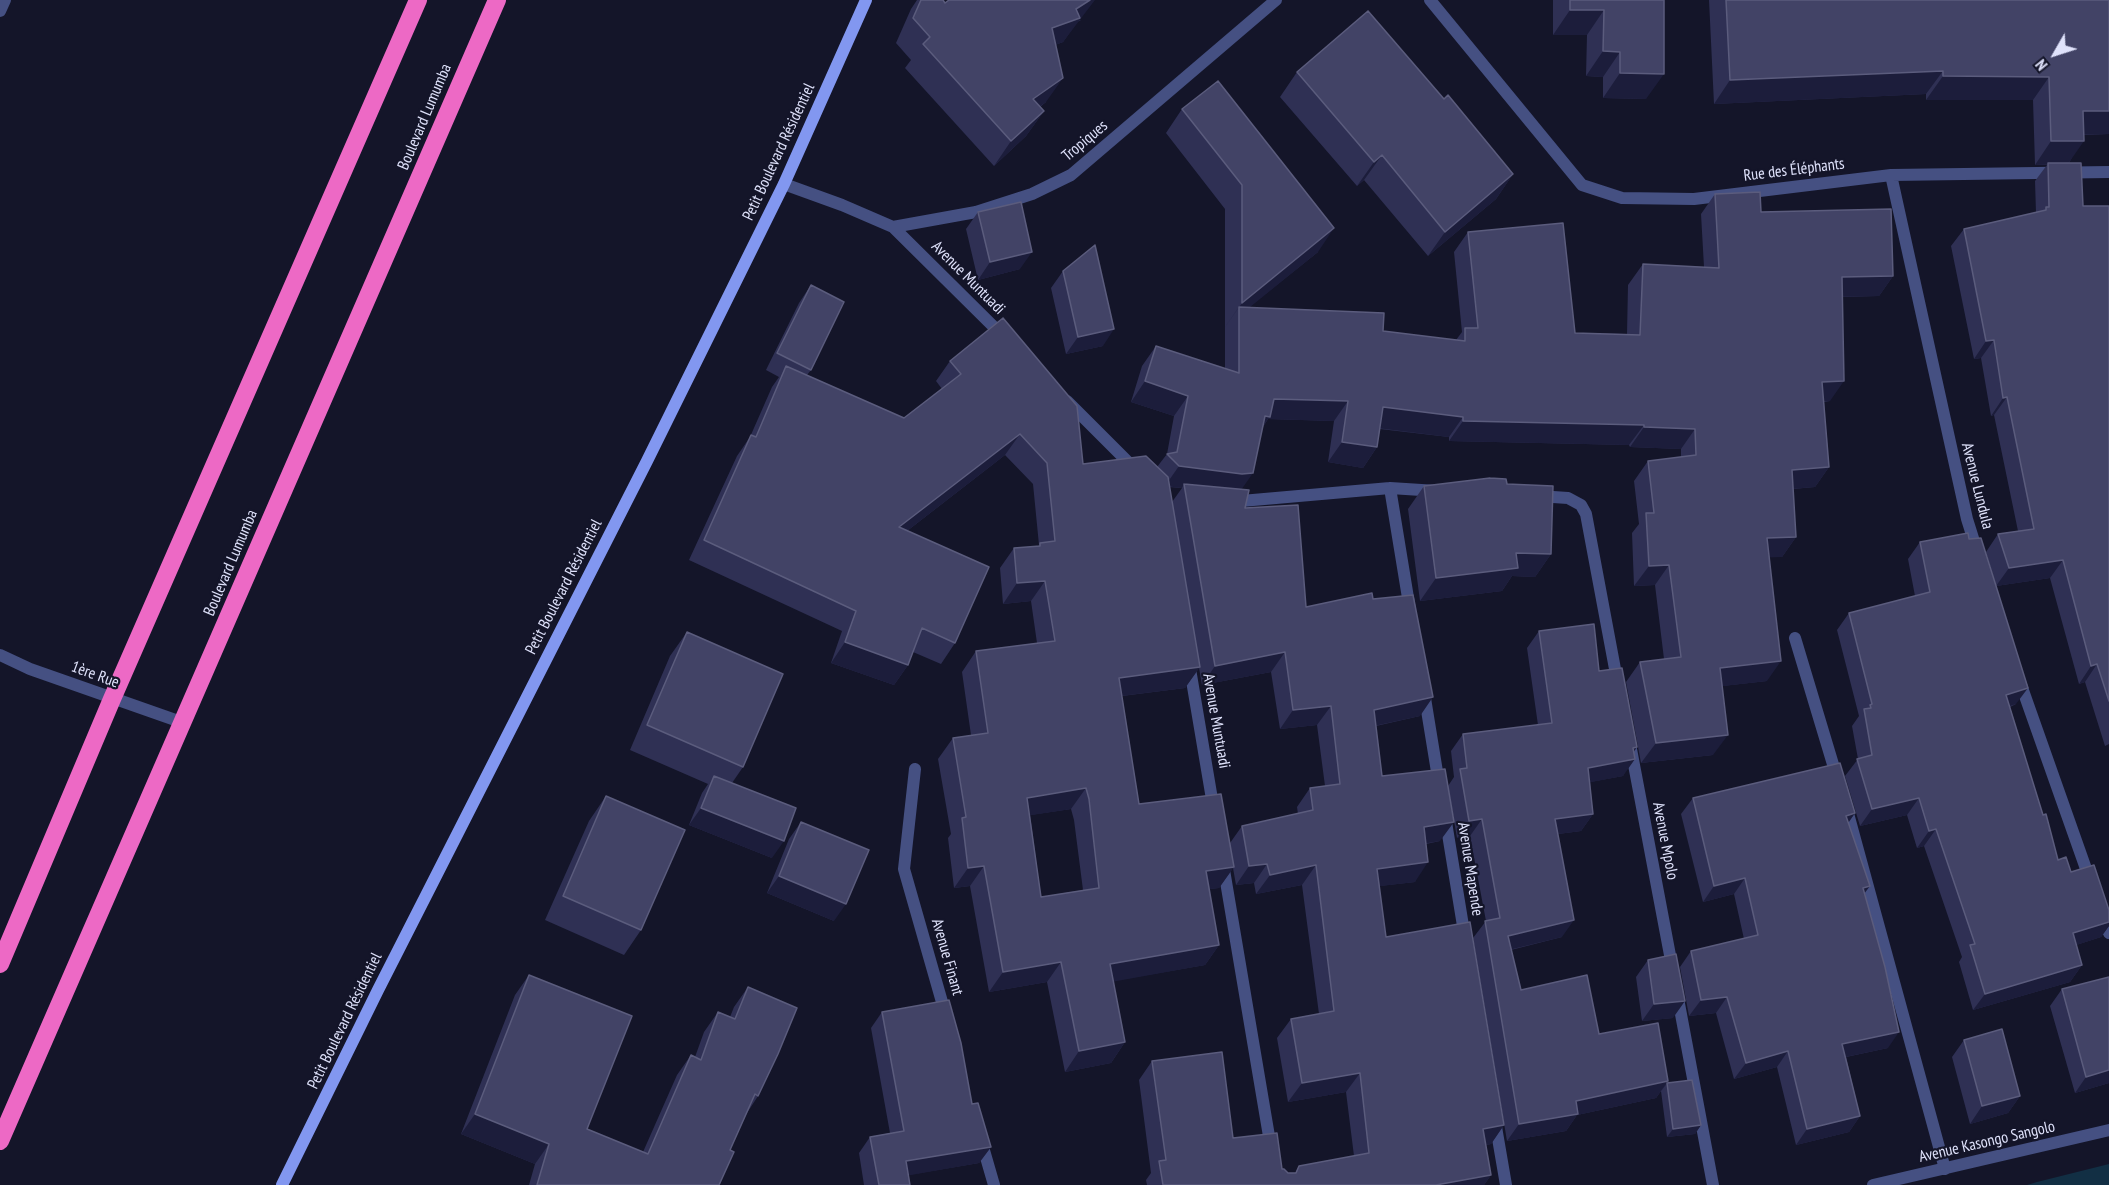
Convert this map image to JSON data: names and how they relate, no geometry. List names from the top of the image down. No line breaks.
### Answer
{"streets":{"highway":["Boulevard Lumumba"],"street":["Tropiques","Petit Boulevard Résidentiel","Rue des Éléphants","Avenue Muntuadi","Avenue Lundula","1ère Rue","Avenue Mpolo","Avenue Mapende","Avenue Finant","Avenue Kasongo Sangolo"]},"crossings":[["Boulevard Lumumba","1ère Rue"],["Tropiques","Avenue Muntuadi"],["Rue des Éléphants","Avenue Lundula"]],"north":"bottom left"}
